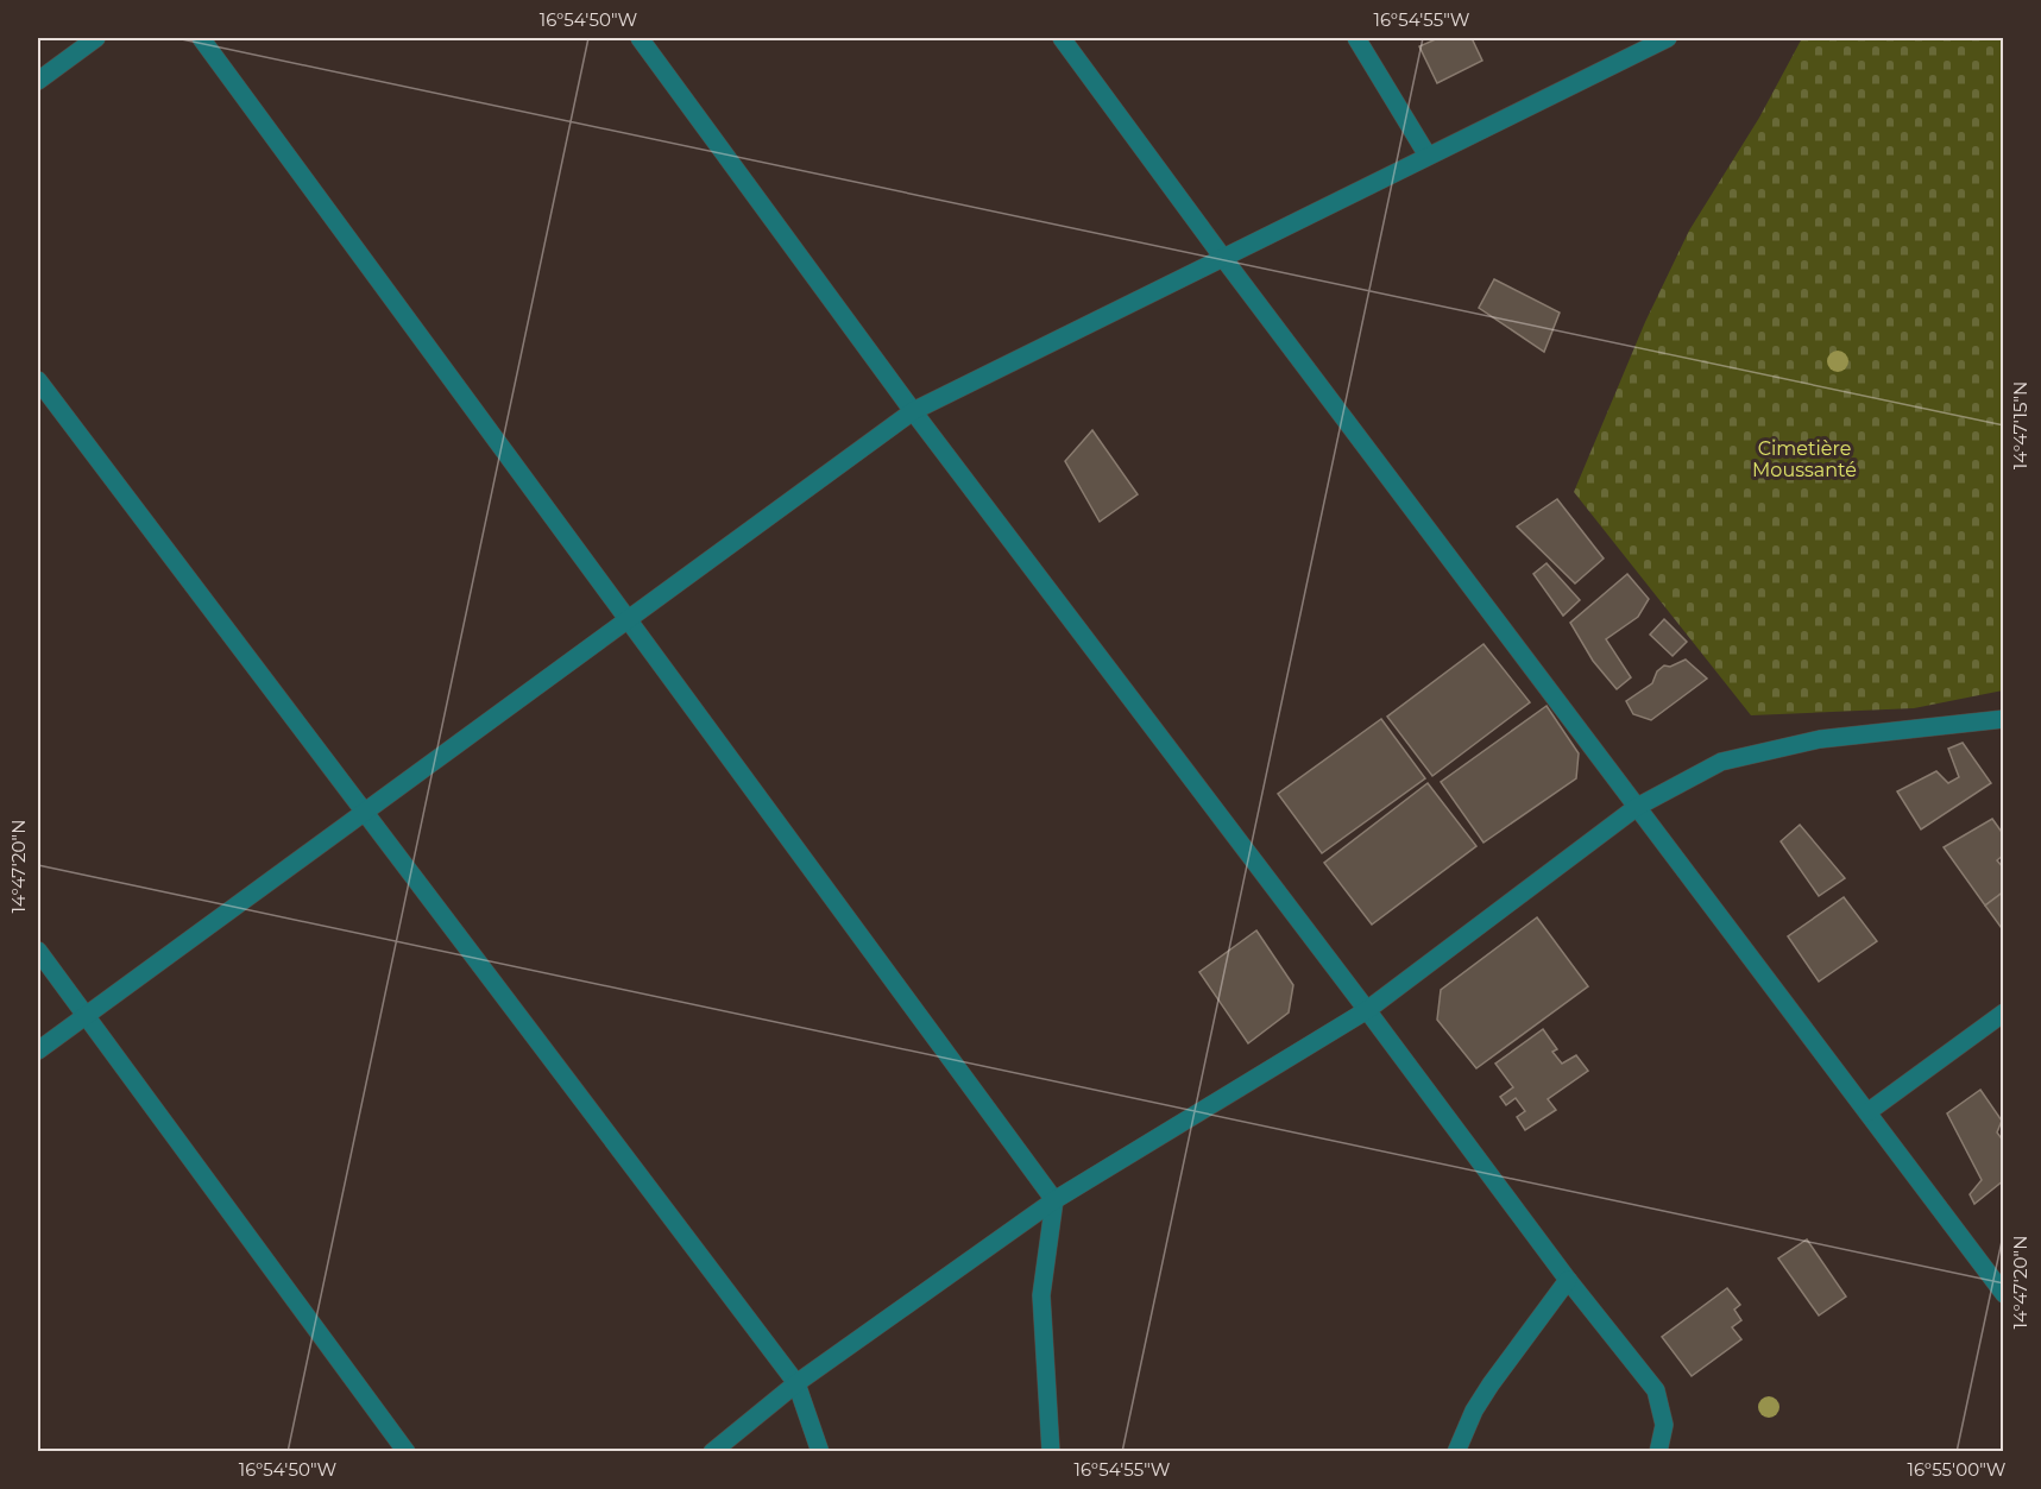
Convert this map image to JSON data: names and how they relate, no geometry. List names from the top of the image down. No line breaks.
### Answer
{"parks":["Cimetière Moussanté"],"coordinates":["16°54'50\"W","16°54'55\"W","14°47'15\"N","14°47'20\"N","16°55'00\"W"]}
